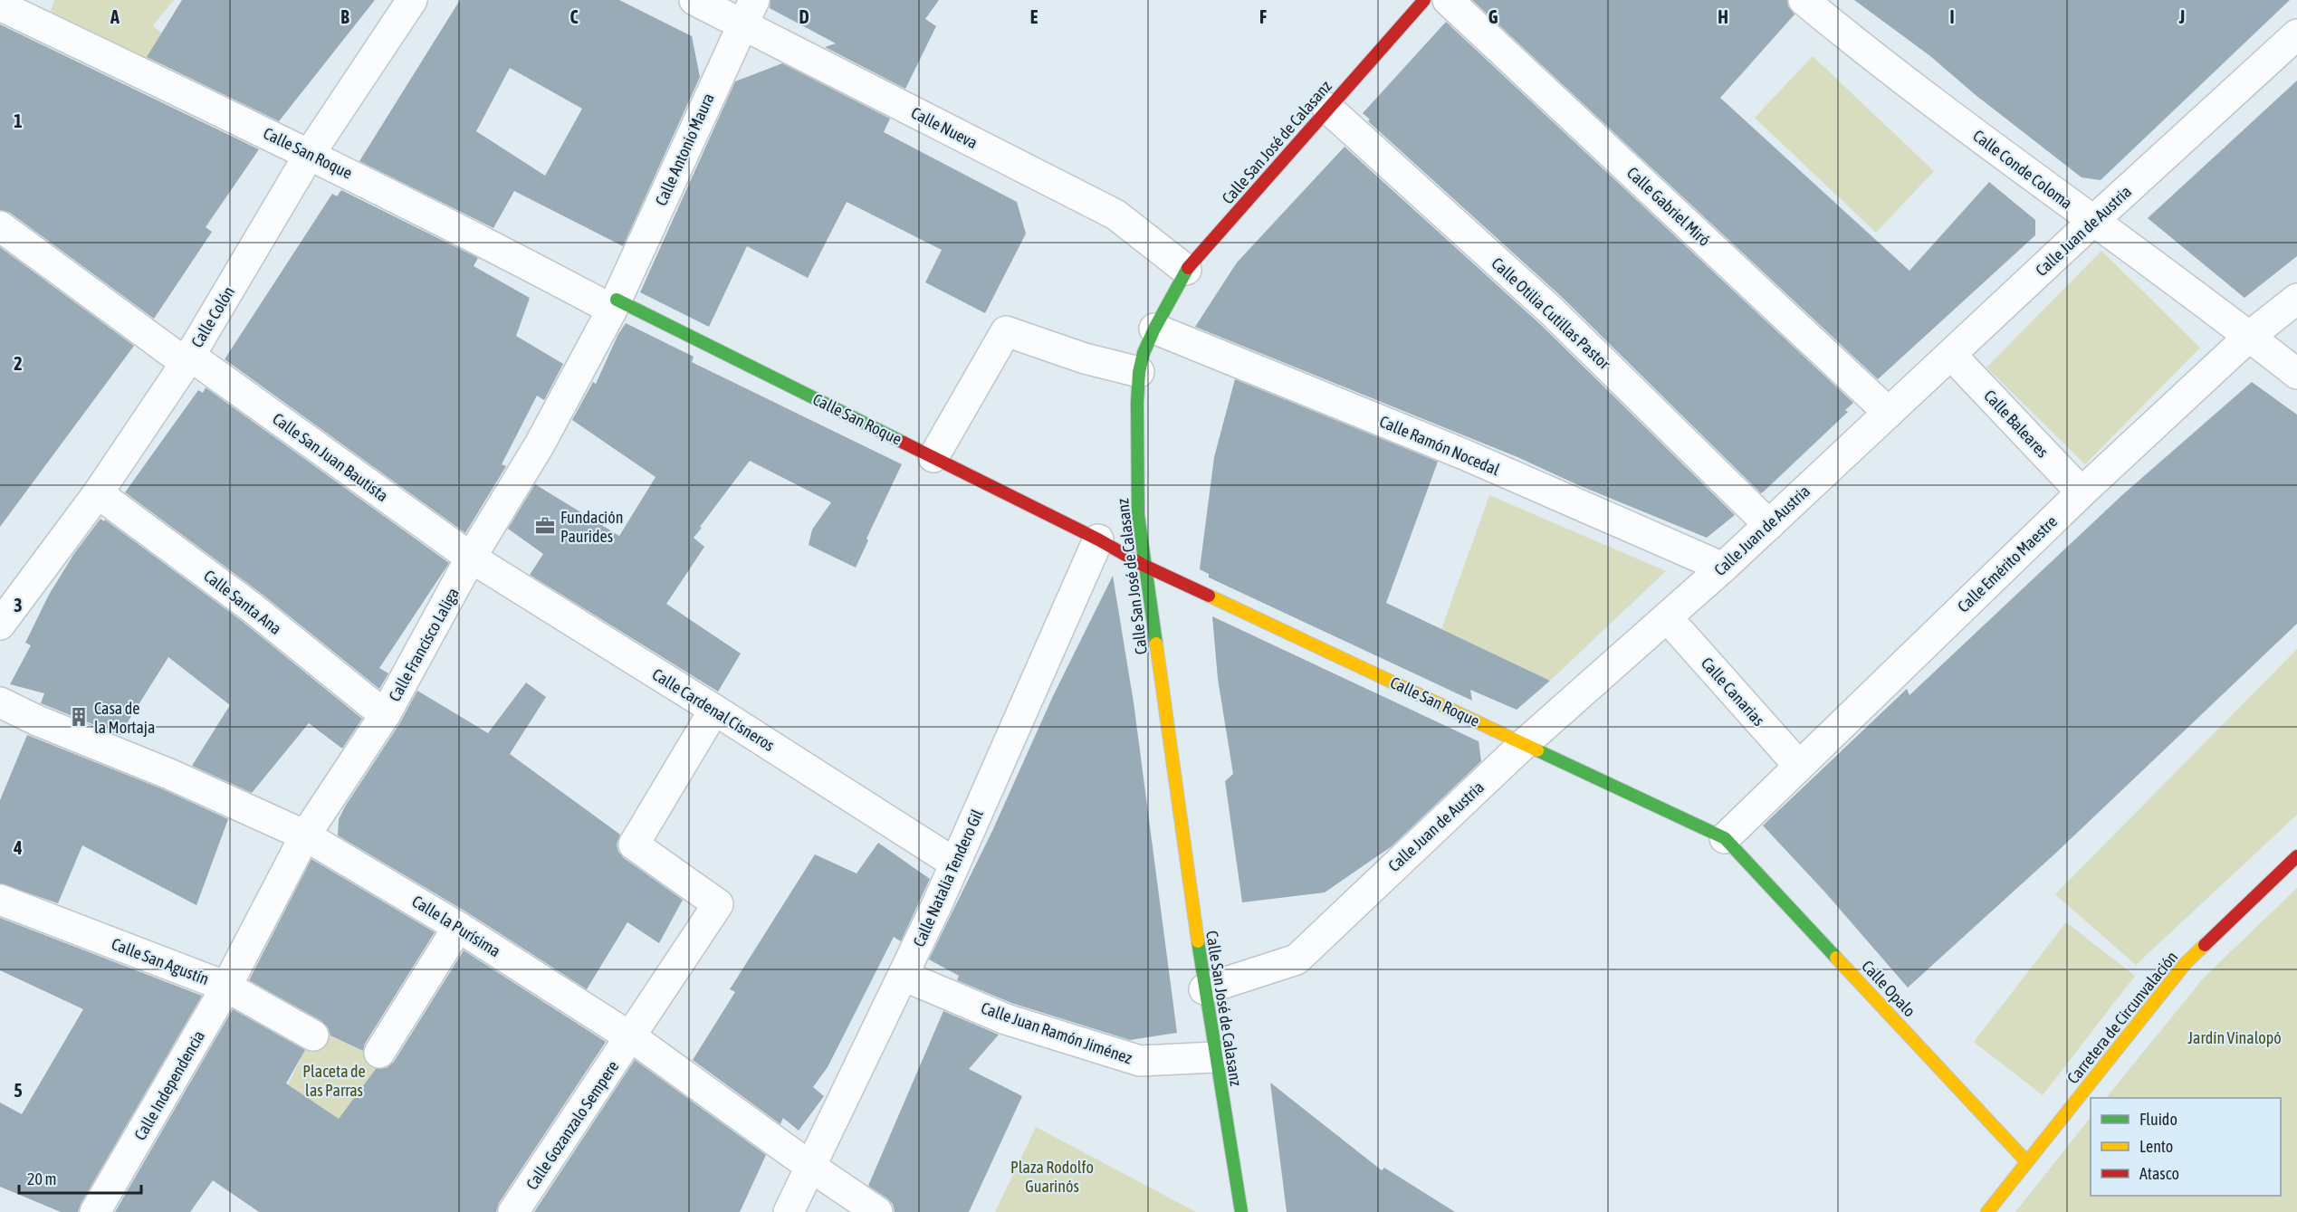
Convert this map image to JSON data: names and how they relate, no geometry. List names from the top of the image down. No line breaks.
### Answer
{"streets":{"street":["Calle Nueva","Calle San José de Calasanz","Calle Antonio Maura","Calle San Roque","Calle Conde Coloma","Calle Gabriel Miró","Calle Juan de Austria","Calle Otilia Cutillas Pastor","Calle Colón","Calle Baleares","Calle Ramón Nocedal","Calle San Juan Bautista","Calle Emérito Maestre","Calle Santa Ana","Calle Francisco Laliga","Calle Canarias","Calle Cardenal Cisneros","Calle Natalia Tendero Gil","Calle la Purísima","Calle San Agustín","Calle Opalo","Carretera de Circunvalación","Calle Juan Ramón Jiménez","Calle Independencia","Calle Gozanzalo Sempere"]},"crossings":[["Calle Nueva","Calle San José de Calasanz"],["Calle Nueva","Calle Antonio Maura"],["Calle San José de Calasanz","Calle San Roque"],["Calle San José de Calasanz","Calle Juan de Austria"],["Calle San José de Calasanz","Calle Otilia Cutillas Pastor"],["Calle San José de Calasanz","Calle Ramón Nocedal"],["Calle San José de Calasanz","Calle Juan Ramón Jiménez"],["Calle Antonio Maura","Calle San Roque"],["Calle Antonio Maura","Calle Francisco Laliga"],["Calle San Roque","Calle Juan de Austria"],["Calle San Roque","Calle Colón"],["Calle San Roque","Calle Emérito Maestre"],["Calle San Roque","Calle Francisco Laliga"],["Calle San Roque","Calle Natalia Tendero Gil"],["Calle San Roque","Calle Opalo"],["Calle Conde Coloma","Calle Juan de Austria"],["Calle Conde Coloma","Calle Emérito Maestre"],["Calle Gabriel Miró","Calle Juan de Austria"],["Calle Juan de Austria","Calle Otilia Cutillas Pastor"],["Calle Juan de Austria","Calle Baleares"],["Calle Juan de Austria","Calle Ramón Nocedal"],["Calle Juan de Austria","Calle Canarias"],["Calle Colón","Calle San Juan Bautista"],["Calle Colón","Calle Santa Ana"],["Calle Baleares","Calle Emérito Maestre"],["Calle San Juan Bautista","Calle Francisco Laliga"],["Calle San Juan Bautista","Calle Cardenal Cisneros"],["Calle Emérito Maestre","Calle Canarias"],["Calle Emérito Maestre","Calle Opalo"],["Calle Santa Ana","Calle Francisco Laliga"],["Calle Francisco Laliga","Calle Cardenal Cisneros"],["Calle Francisco Laliga","Calle la Purísima"],["Calle Francisco Laliga","Calle San Agustín"],["Calle Francisco Laliga","Calle Independencia"],["Calle Cardenal Cisneros","Calle Natalia Tendero Gil"],["Calle Cardenal Cisneros","Calle Gozanzalo Sempere"],["Calle Natalia Tendero Gil","Calle la Purísima"],["Calle Natalia Tendero Gil","Calle Juan Ramón Jiménez"],["Calle la Purísima","Calle Gozanzalo Sempere"],["Calle San Agustín","Calle Independencia"],["Calle Opalo","Carretera de Circunvalación"]],"parks":["Jardín Vinalopó","Placeta de las Parras","Plaza Rodolfo Guarinós"],"places":{"office":["Fundación Paurides"],"building":["Casa de la Mortaja"]},"legend":["Fluido","Lento","Atasco"],"scale_bar":"20 m","grid":{"columns":["A","B","C","D","E","F","G","H","I","J"],"rows":["1","2","3","4","5"]}}
